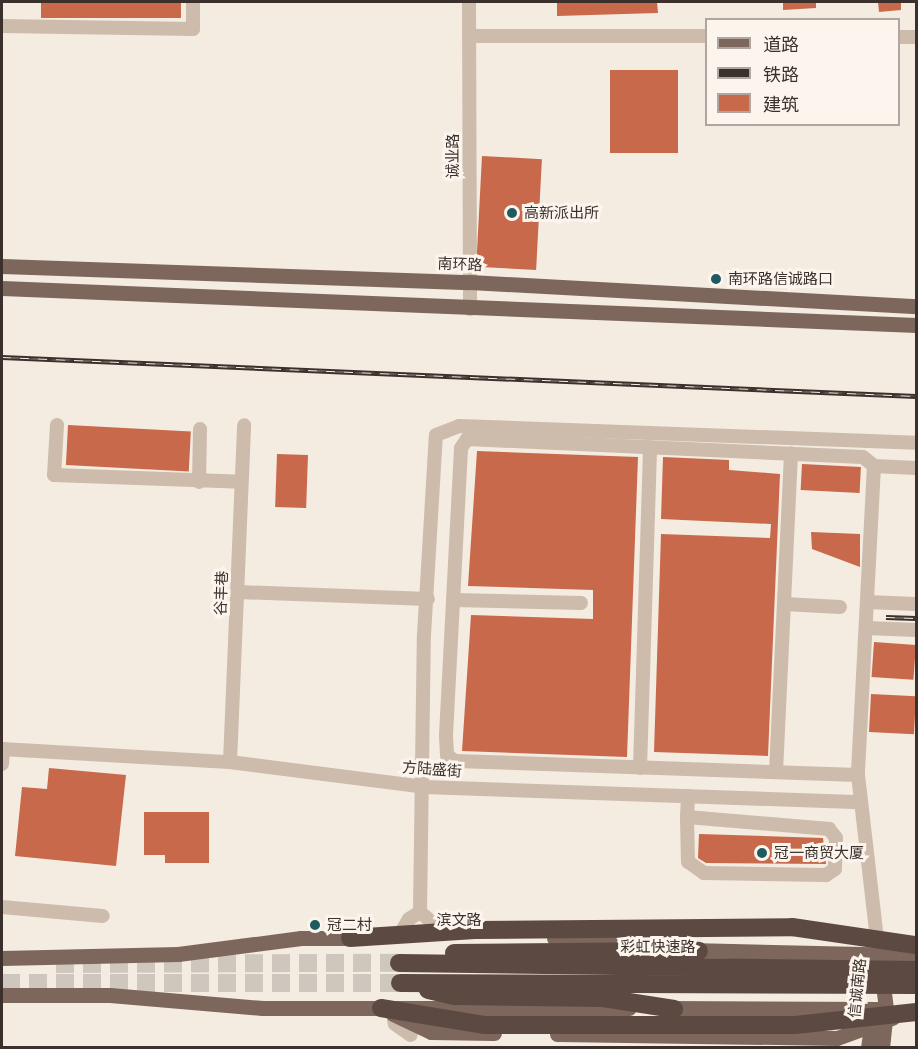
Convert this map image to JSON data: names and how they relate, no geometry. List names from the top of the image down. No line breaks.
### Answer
{"streets":{"highway":["彩虹快速路"],"main road":["南环路","滨文路","信诚南路"],"street":["诚业路","谷丰巷","方陆盛街"]},"crossings":[["诚业路","南环路"],["谷丰巷","方陆盛街"],["滨文路","彩虹快速路"],["滨文路","信诚南路"]],"places":["高新派出所","南环路信诚路口","冠一商贸大厦","冠二村"],"legend":["道路","铁路","建筑"]}
